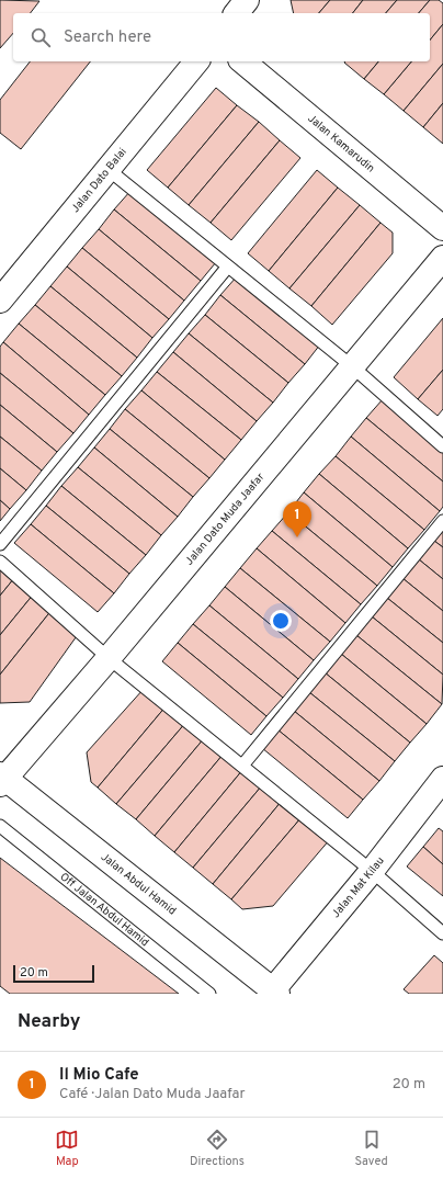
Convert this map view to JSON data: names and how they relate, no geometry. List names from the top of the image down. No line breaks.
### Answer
{"streets":{"street":["Jalan Kamarudin","Jalan Dato Balai","Jalan Dato Muda Jaafar","Jalan Abdul Hamid","Jalan Mat Kilau"],"lane":["Off Jalan Abdul Hamid"]},"crossings":[["Jalan Dato Muda Jaafar","Jalan Abdul Hamid"],["Jalan Abdul Hamid","Jalan Mat Kilau"]],"scale_bar":"20 m","page":{"search":"Search here","pins":"1","scale":"20 m","heading":"Nearby","list":[{"mark":"1","name":"Il Mio Cafe","note":"Café · Jalan Dato Muda Jaafar","value":"20 m"}],"nav":["Map","Directions","Saved"]}}
